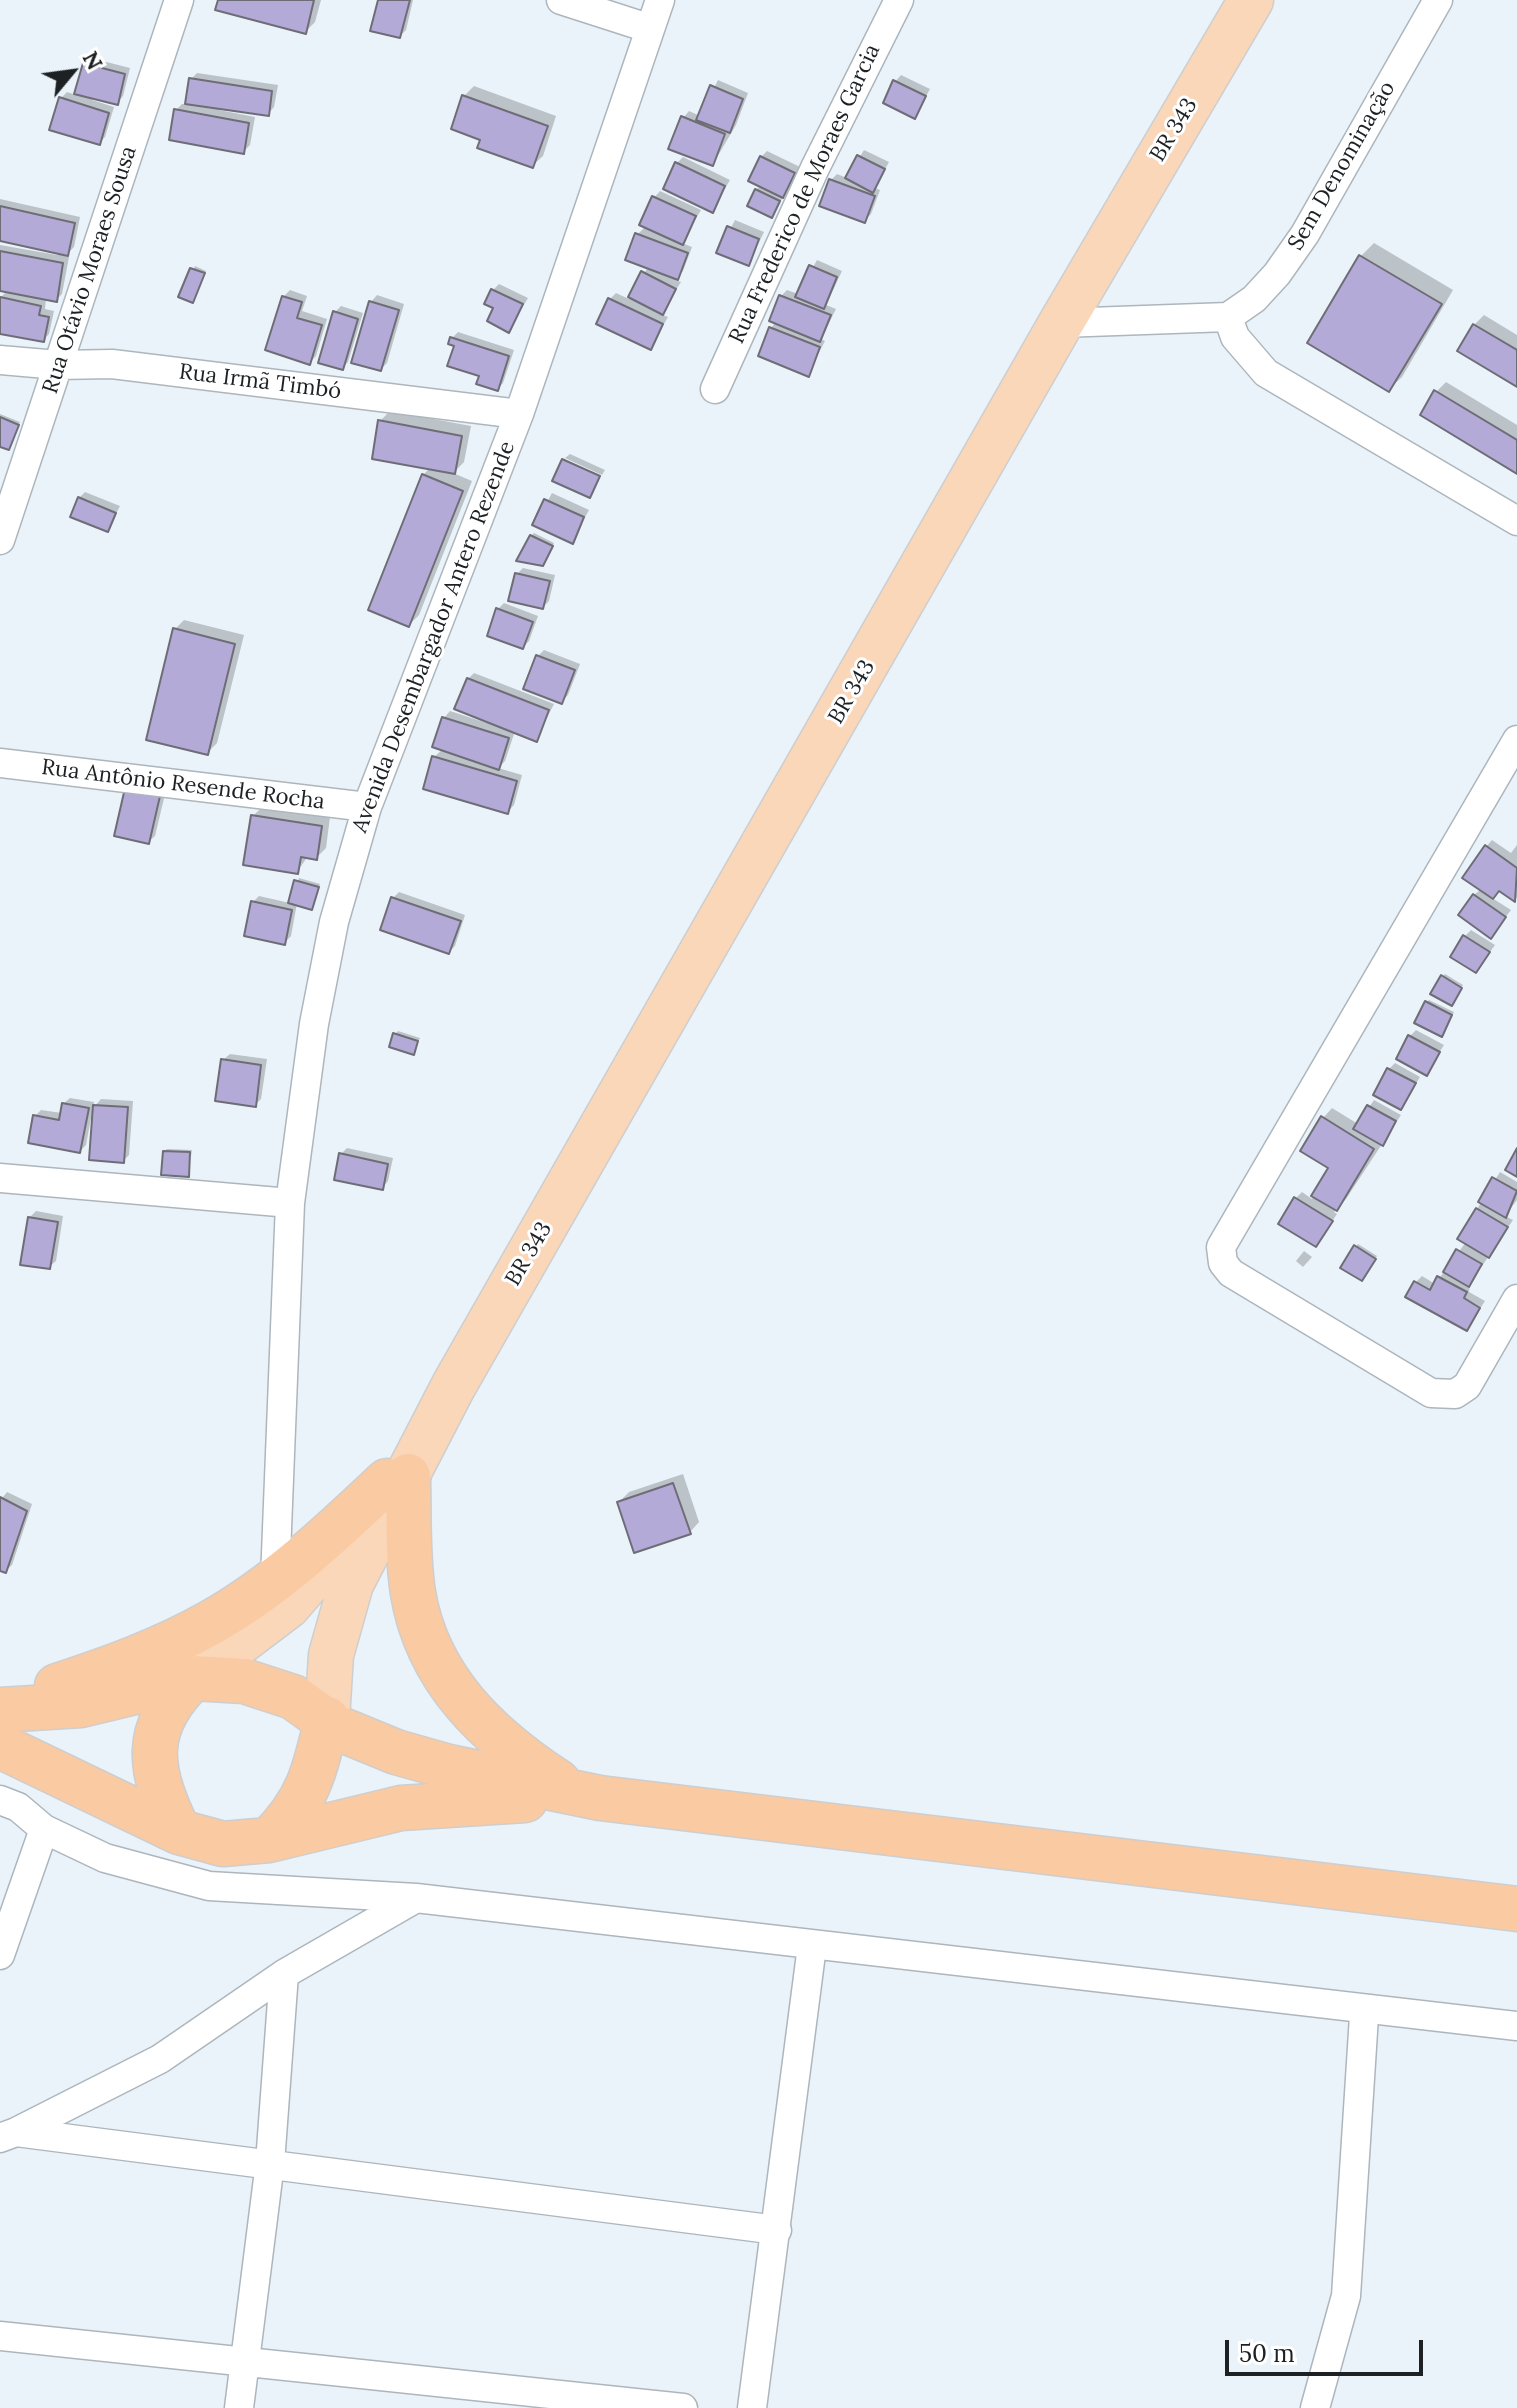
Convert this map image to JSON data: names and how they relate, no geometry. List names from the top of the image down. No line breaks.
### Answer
{"streets":{"main road":["BR 343"],"street":["Sem Denominação","Rua Frederico de Moraes Garcia","Rua Otávio Moraes Sousa","Rua Irmã Timbó","Avenida Desembargador Antero Rezende","Rua Antônio Resende Rocha"]},"crossings":[["Rua Otávio Moraes Sousa","Rua Irmã Timbó"],["Rua Irmã Timbó","Avenida Desembargador Antero Rezende"],["Avenida Desembargador Antero Rezende","Rua Antônio Resende Rocha"]],"scale_bar":"50 m","north":"top right"}
